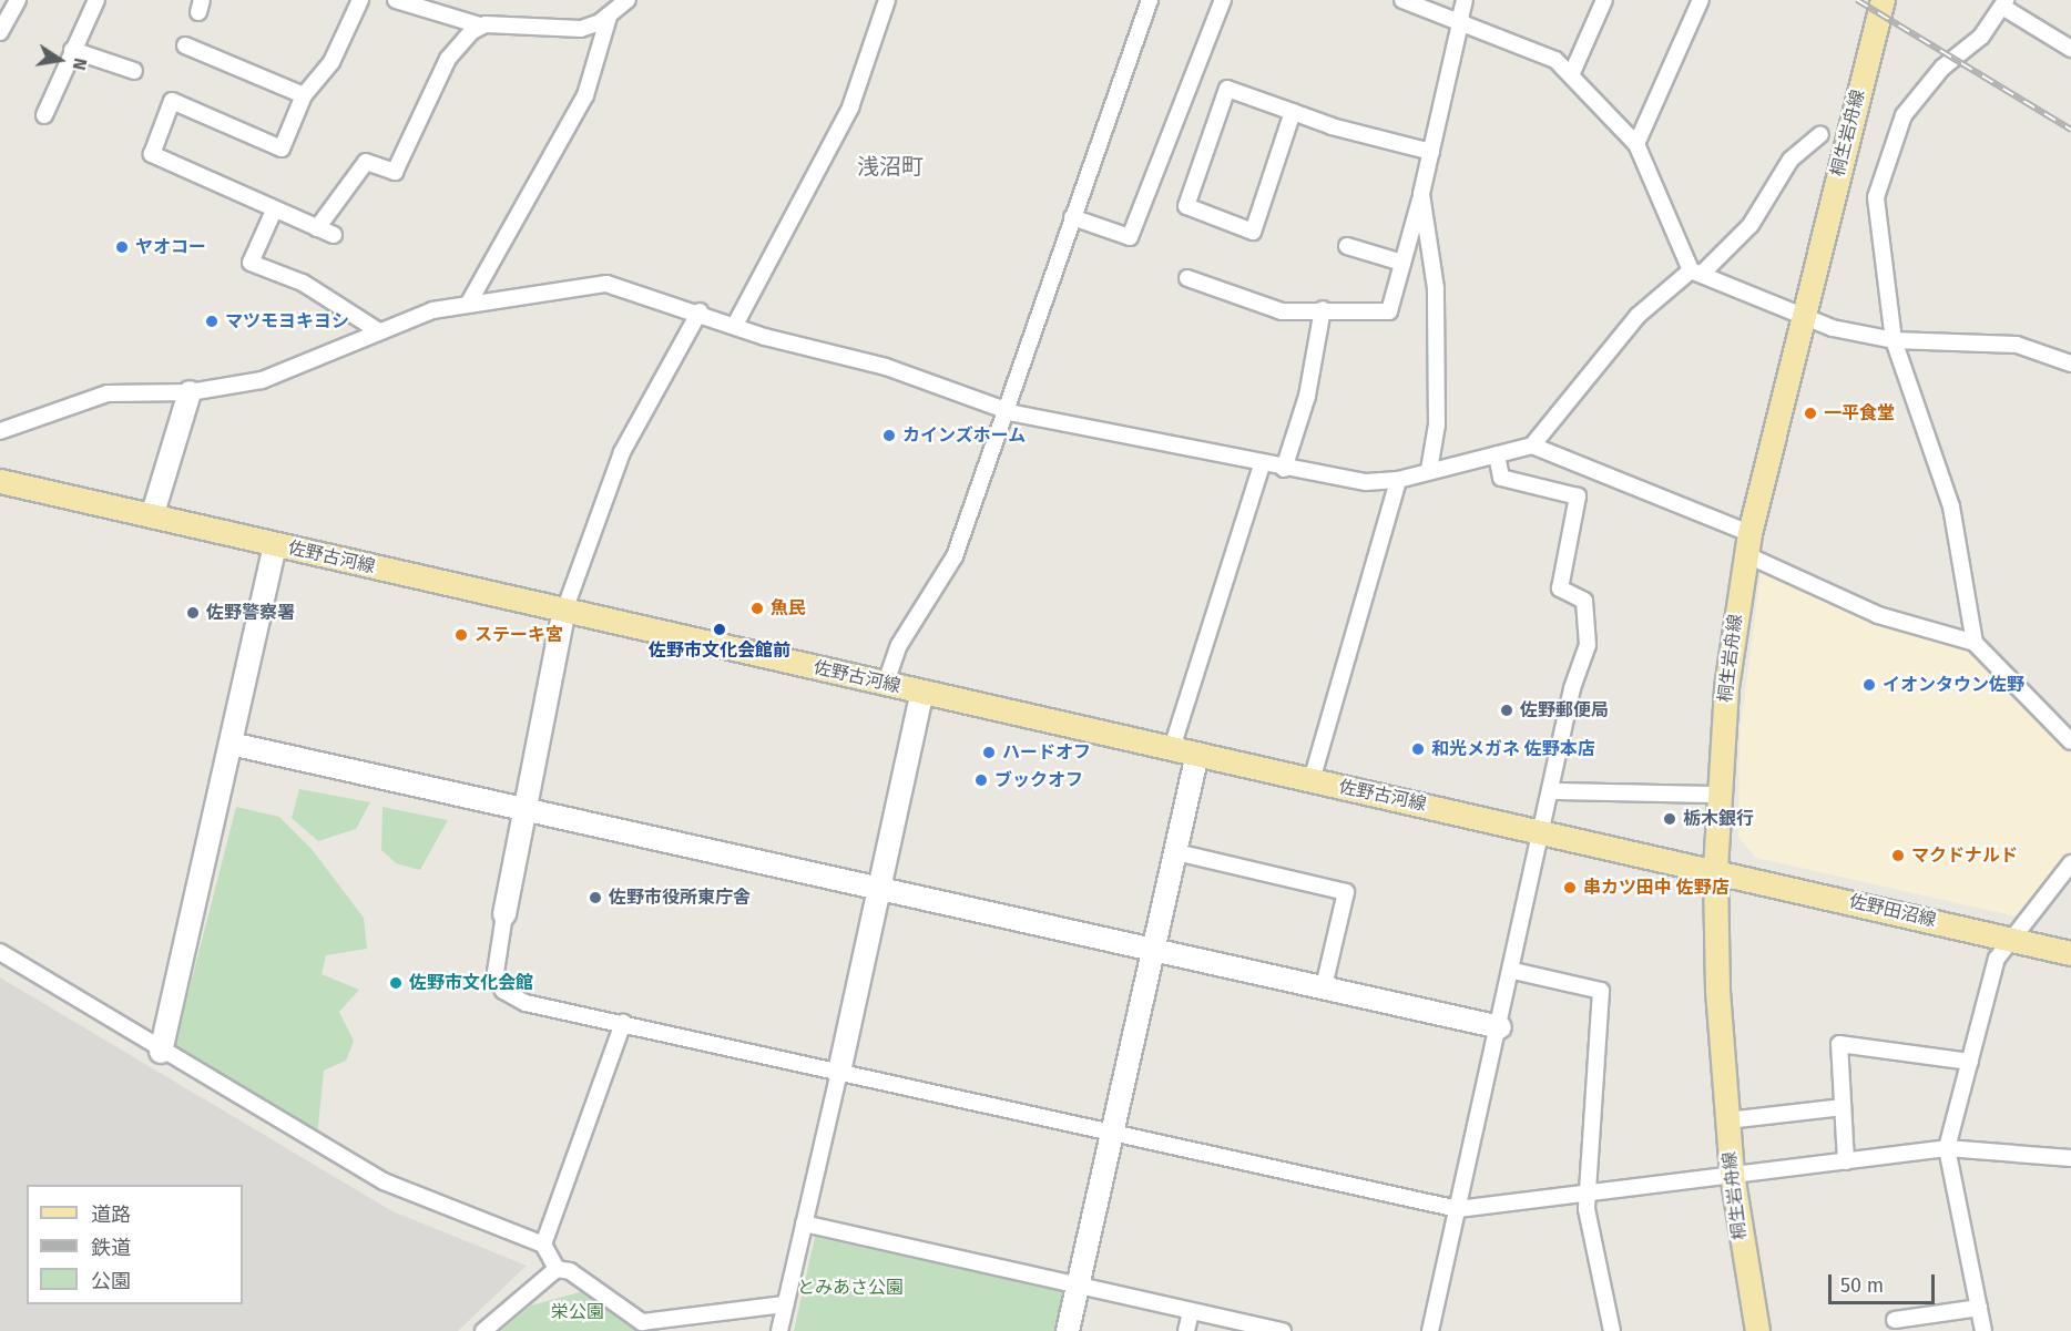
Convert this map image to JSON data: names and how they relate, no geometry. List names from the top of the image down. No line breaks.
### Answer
{"streets":{"main road":["桐生岩舟線","佐野古河線","佐野田沼線"]},"crossings":[["桐生岩舟線","佐野古河線"],["桐生岩舟線","佐野田沼線"],["佐野古河線","佐野田沼線"]],"districts":["浅沼町"],"parks":["とみあさ公園","栄公園"],"places":["ヤオコー","マツモヨキヨシ","一平食堂","カインズホーム","魚民","佐野警察署","佐野市文化会館前","ステーキ宮","イオンタウン佐野","佐野郵便局","和光メガネ 佐野本店","ハードオフ","ブックオフ","栃木銀行","マクドナルド","串カツ田中 佐野店","佐野市役所東庁舎","佐野市文化会館"],"legend":["道路","鉄道","公園"],"scale_bar":"50 m","north":"right"}
